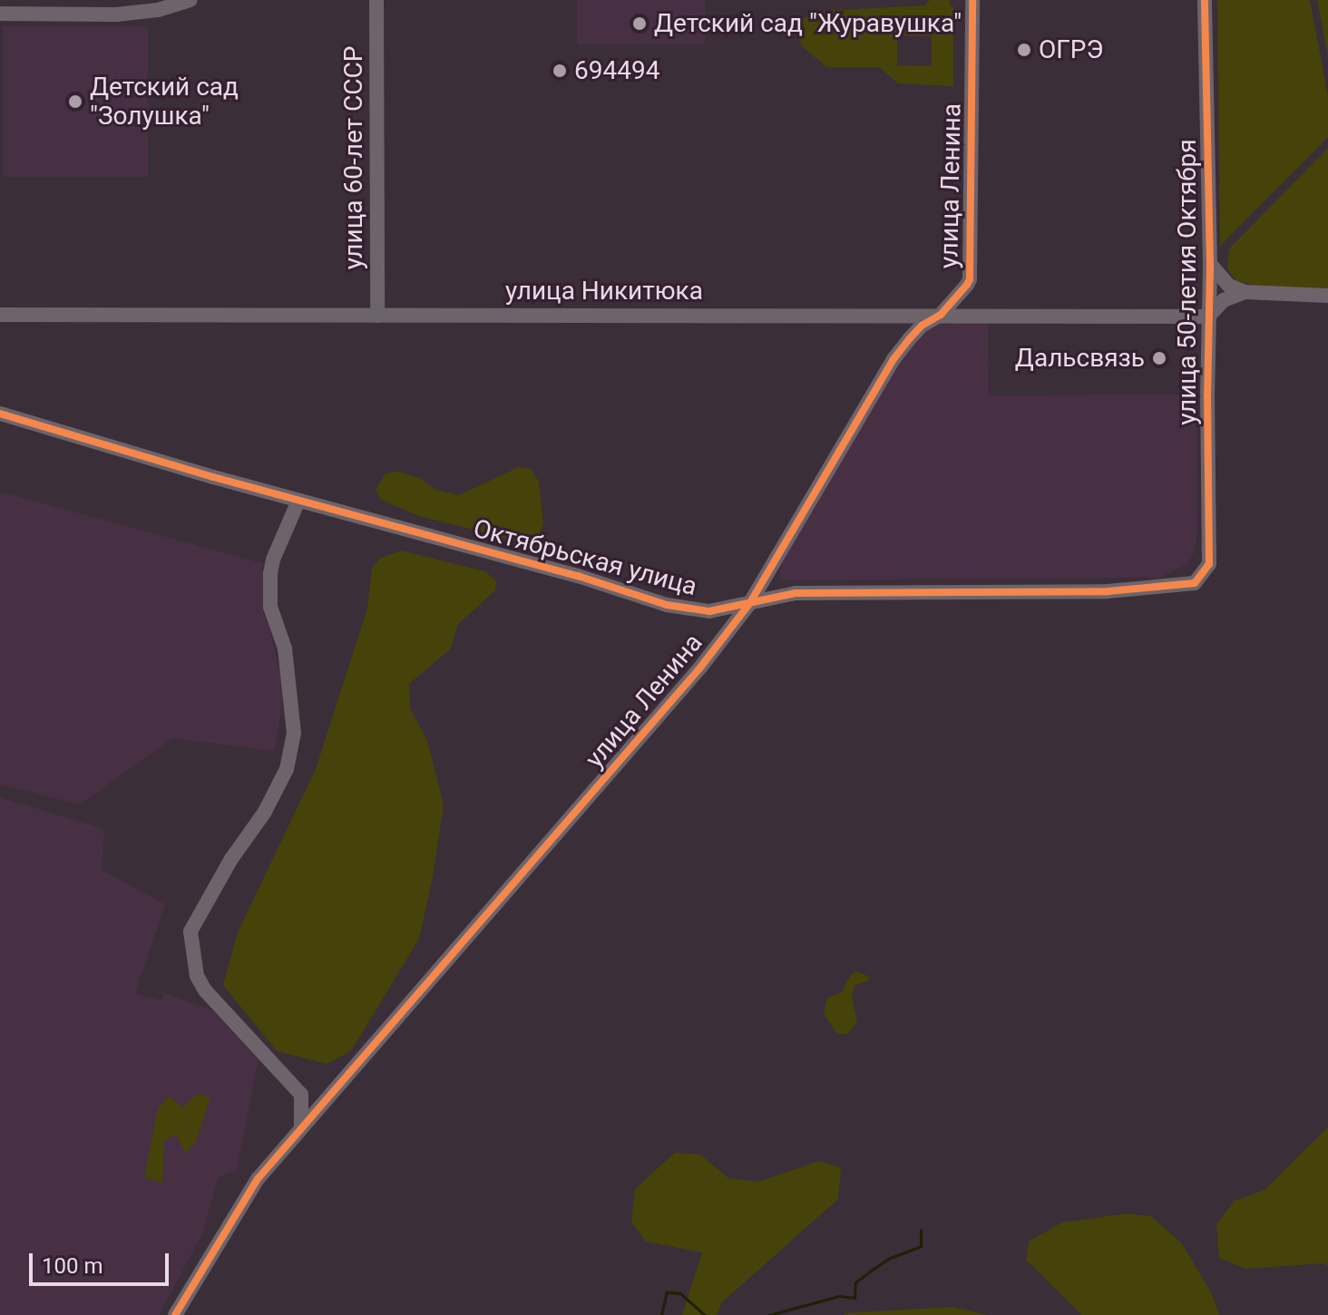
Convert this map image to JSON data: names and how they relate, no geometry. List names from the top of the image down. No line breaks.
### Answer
{"streets":{"street":["улица 60-лет СССР","улица Ленина","улица 50-летия Октября","улица Никитюка","Октябрьская улица"]},"crossings":[["улица 60-лет СССР","улица Никитюка"],["улица Ленина","улица Никитюка"],["улица Ленина","Октябрьская улица"],["улица 50-летия Октября","улица Никитюка"],["улица 50-летия Октября","Октябрьская улица"]],"places":["Детский сад \"Журавушка\"","ОГРЭ","694494","Детский сад \"Золушка\"","Дальсвязь"],"scale_bar":"100 m"}
